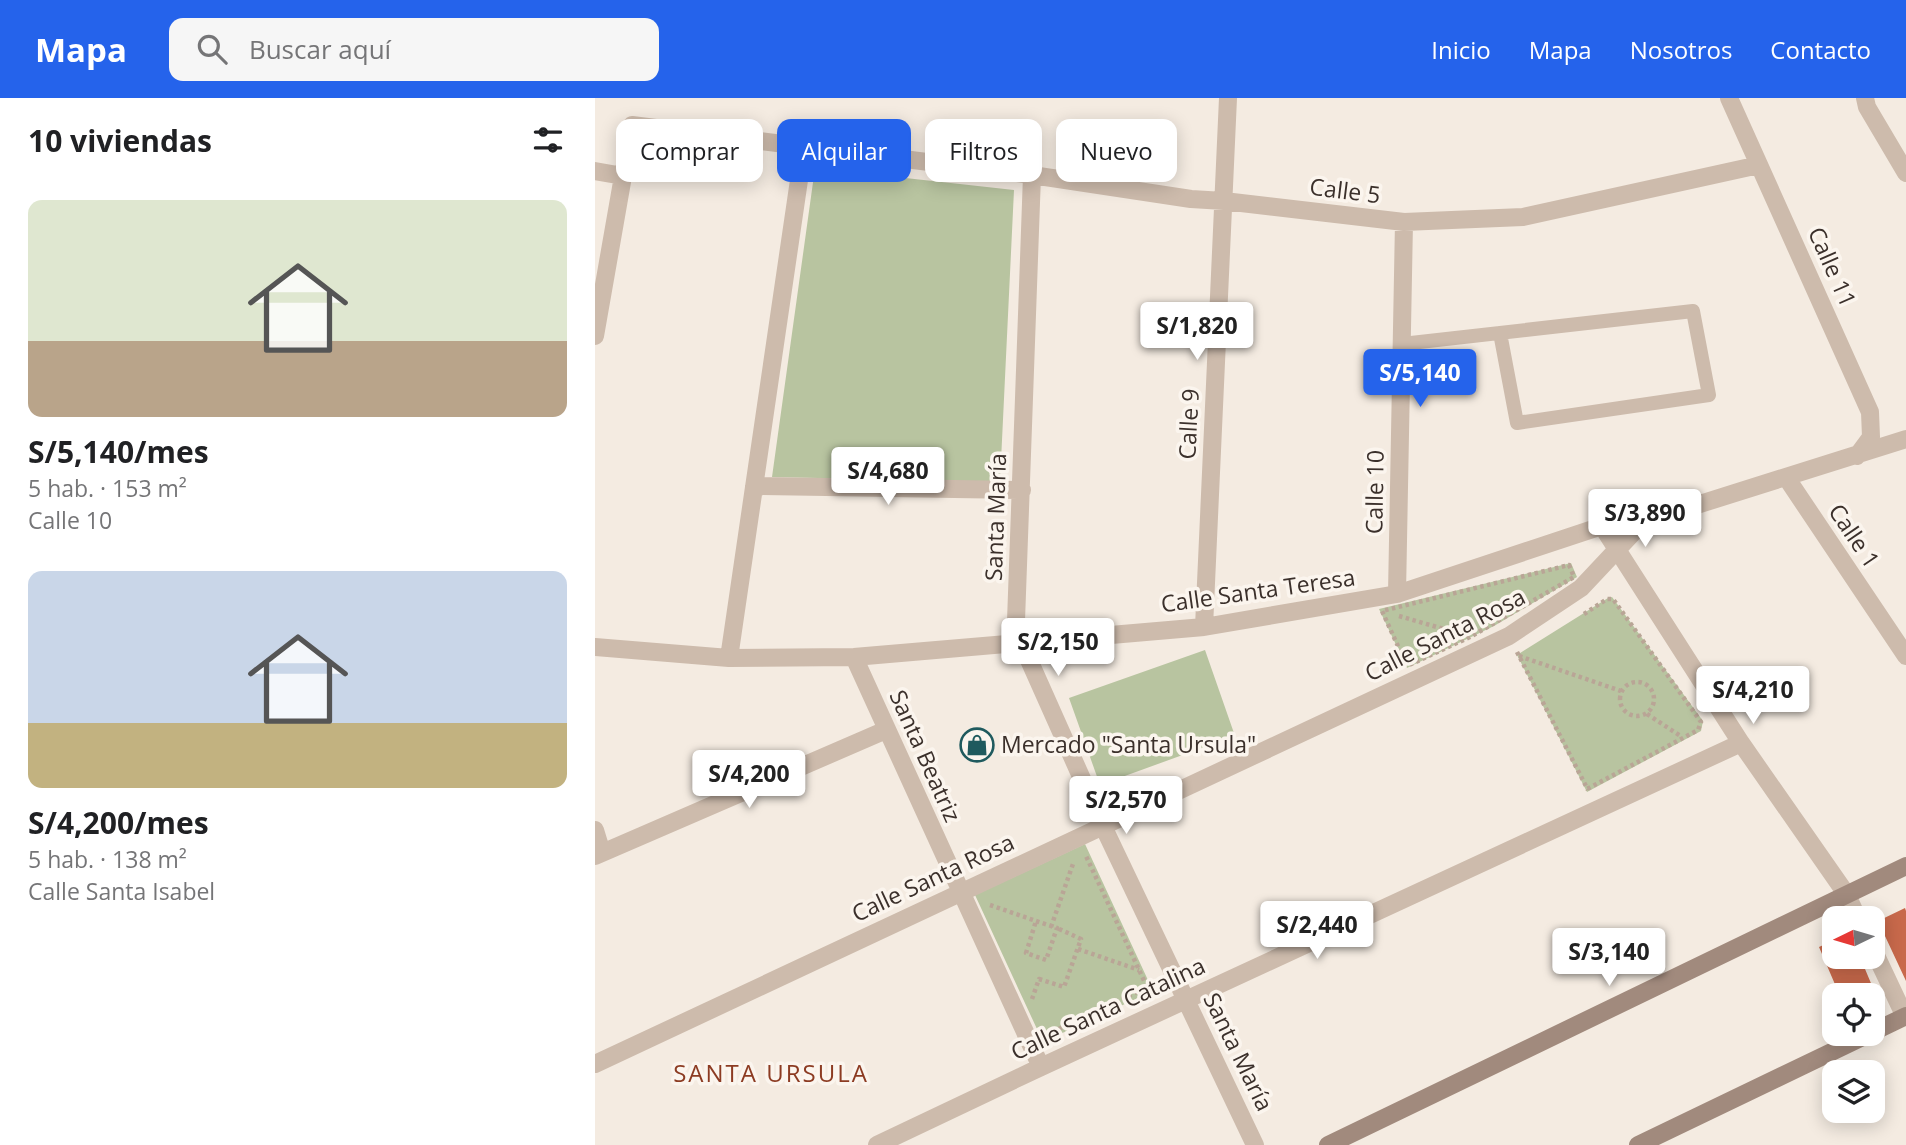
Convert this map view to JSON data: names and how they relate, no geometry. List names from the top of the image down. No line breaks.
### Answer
{"streets":{"street":["Calle 5","Calle 11","Calle 9","Calle 10","Santa María","Calle 1","Calle Santa Teresa","Calle Santa Rosa","Santa Beatriz","Calle Santa Catalina"]},"crossings":[["Calle 5","Calle 11"],["Calle 5","Calle 9"],["Calle 5","Calle 10"],["Calle 11","Calle Santa Teresa"],["Calle 9","Calle Santa Teresa"],["Calle 10","Calle Santa Teresa"],["Santa María","Calle Santa Teresa"],["Santa María","Calle Santa Rosa"],["Santa María","Calle Santa Catalina"],["Calle 1","Calle Santa Teresa"],["Calle Santa Teresa","Calle Santa Rosa"],["Calle Santa Teresa","Santa Beatriz"],["Calle Santa Rosa","Santa Beatriz"],["Santa Beatriz","Calle Santa Catalina"]],"districts":["SANTA URSULA"],"places":{"shop":["Mercado \"Santa Ursula\""]},"north":"left","page":{"header":"Mapa","search":"Buscar aquí","nav":["Inicio","Mapa","Nosotros","Contacto"],"heading":"10 viviendas","chip":["Comprar","Alquilar","Filtros","Nuevo"],"list":[{"name":"S/5,140/mes","note":"5 hab. · 153 m² · Calle 10"},{"name":"S/4,200/mes","note":"5 hab. · 138 m² · Calle Santa Isabel"}],"price":["S/1,820","S/5,140","S/4,680","S/3,890","S/2,150","S/4,210","S/4,200","S/2,570","S/2,440","S/3,140"]}}
